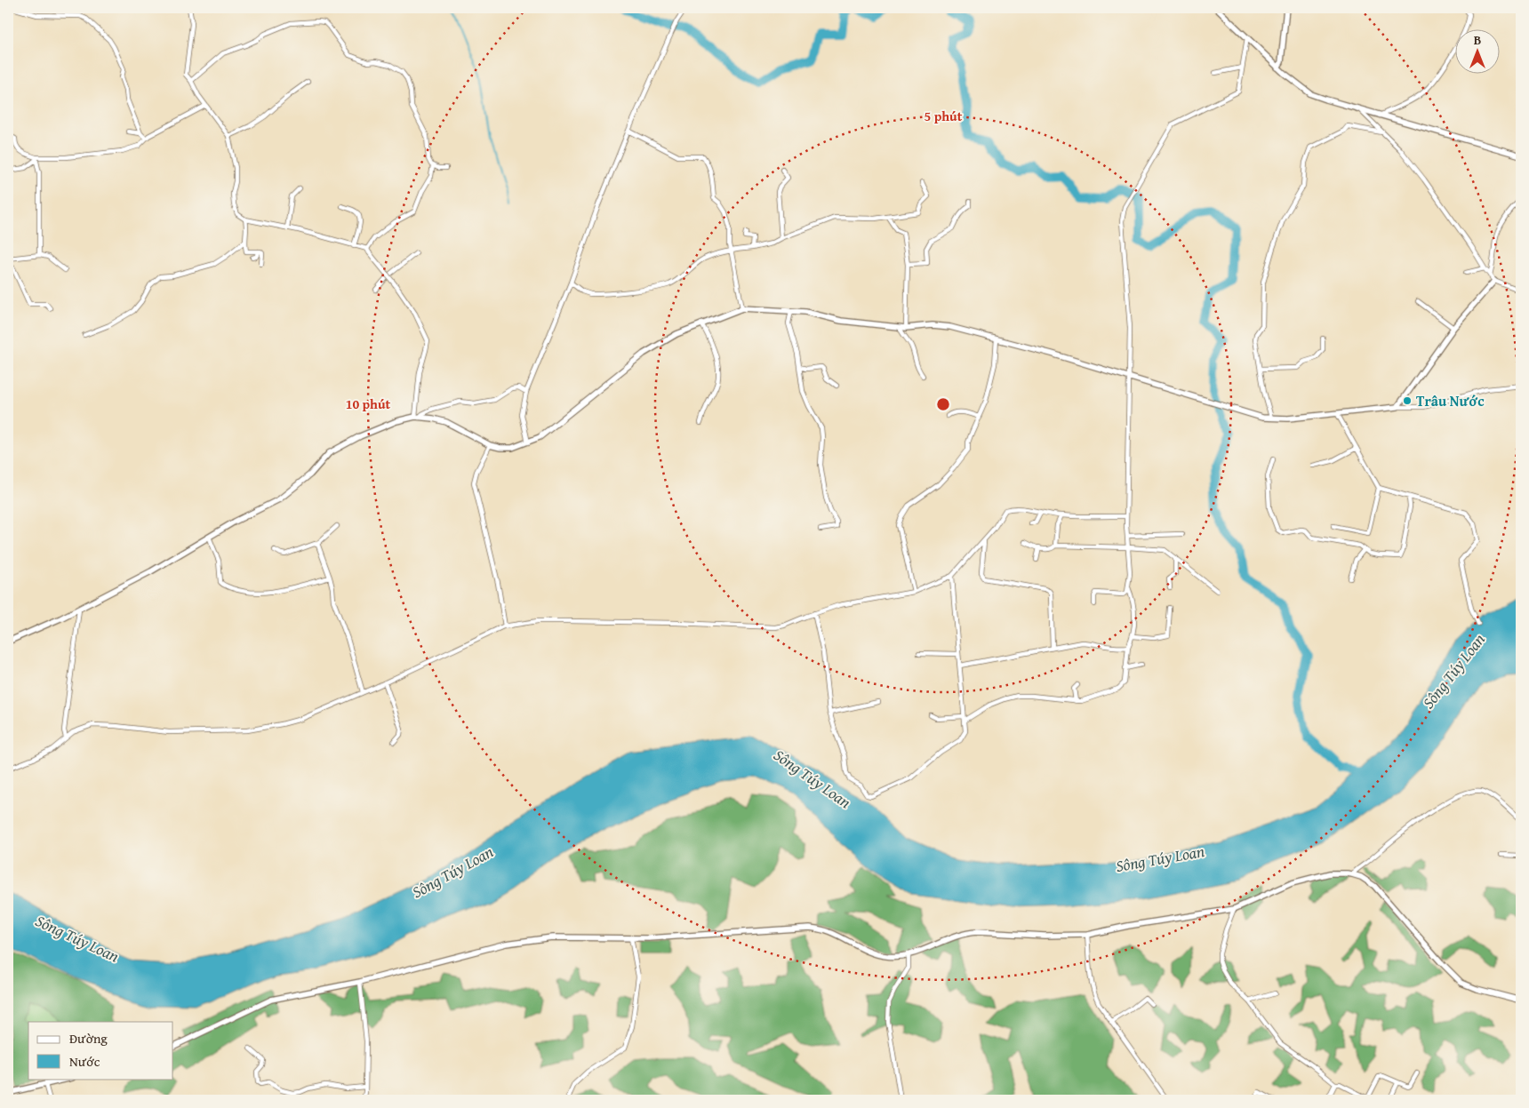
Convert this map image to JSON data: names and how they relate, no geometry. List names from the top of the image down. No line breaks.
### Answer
{"water":["Sông Túy Loan"],"places":["Trâu Nước"],"legend":["Đường","Nước"],"north":"top","rings":["5 phút","10 phút"]}
